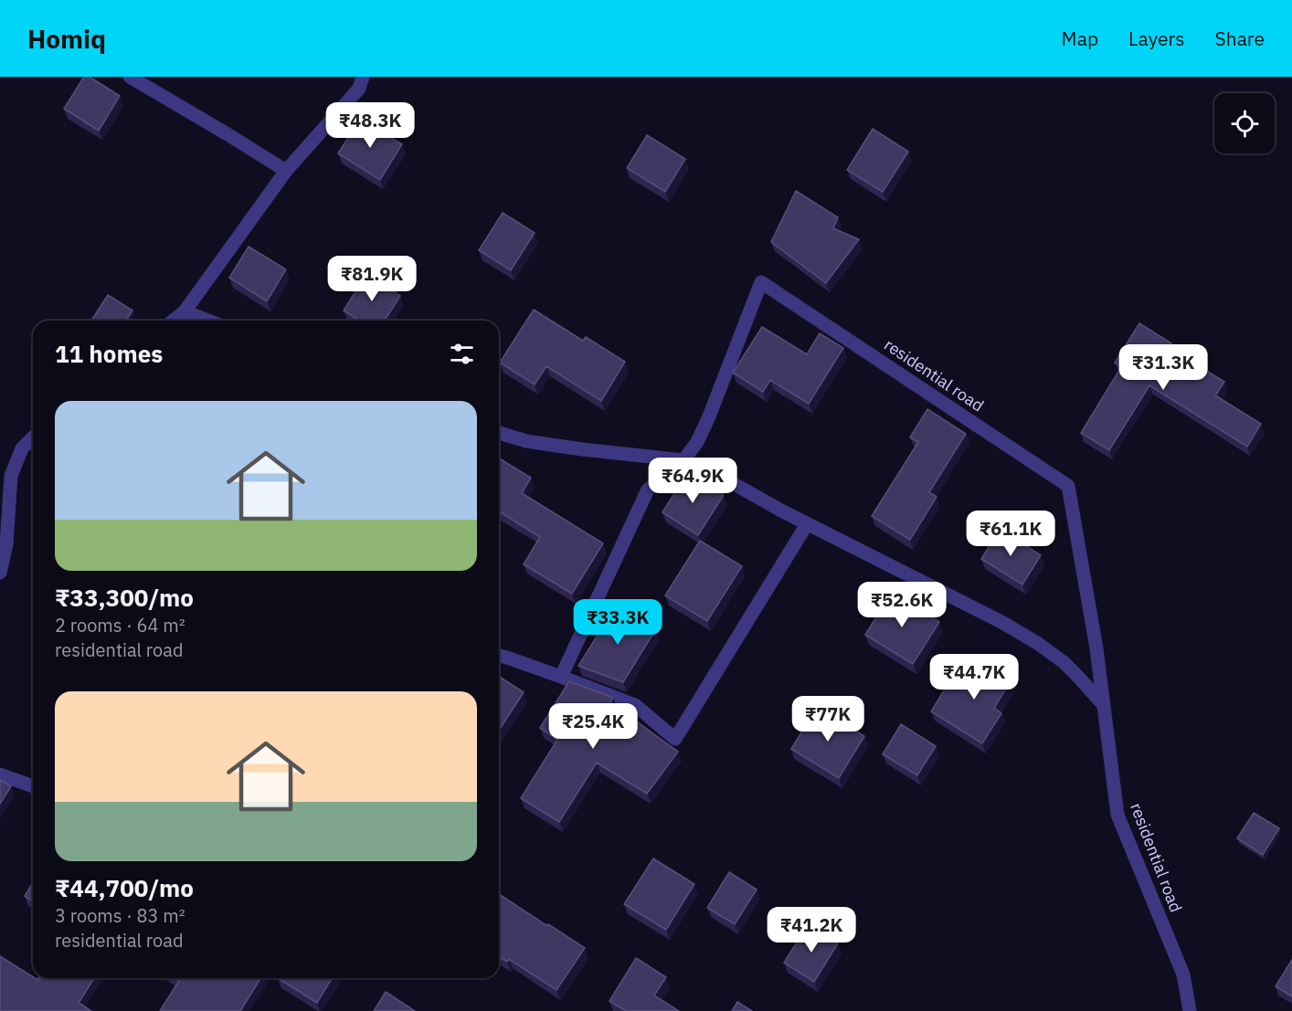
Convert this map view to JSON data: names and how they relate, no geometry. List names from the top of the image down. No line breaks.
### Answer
{"streets":{"street":["residential road"]},"page":{"header":"Homiq","nav":["Map","Layers","Share"],"price":["₹48.3K","₹81.9K","₹31.3K","₹64.9K","₹61.1K","₹52.6K","₹33.3K","₹44.7K","₹77K","₹25.4K","₹41.2K"],"heading":"11 homes","list":[{"name":"₹33,300/mo","note":"2 rooms · 64 m² · residential road"},{"name":"₹44,700/mo","note":"3 rooms · 83 m² · residential road"}]}}
